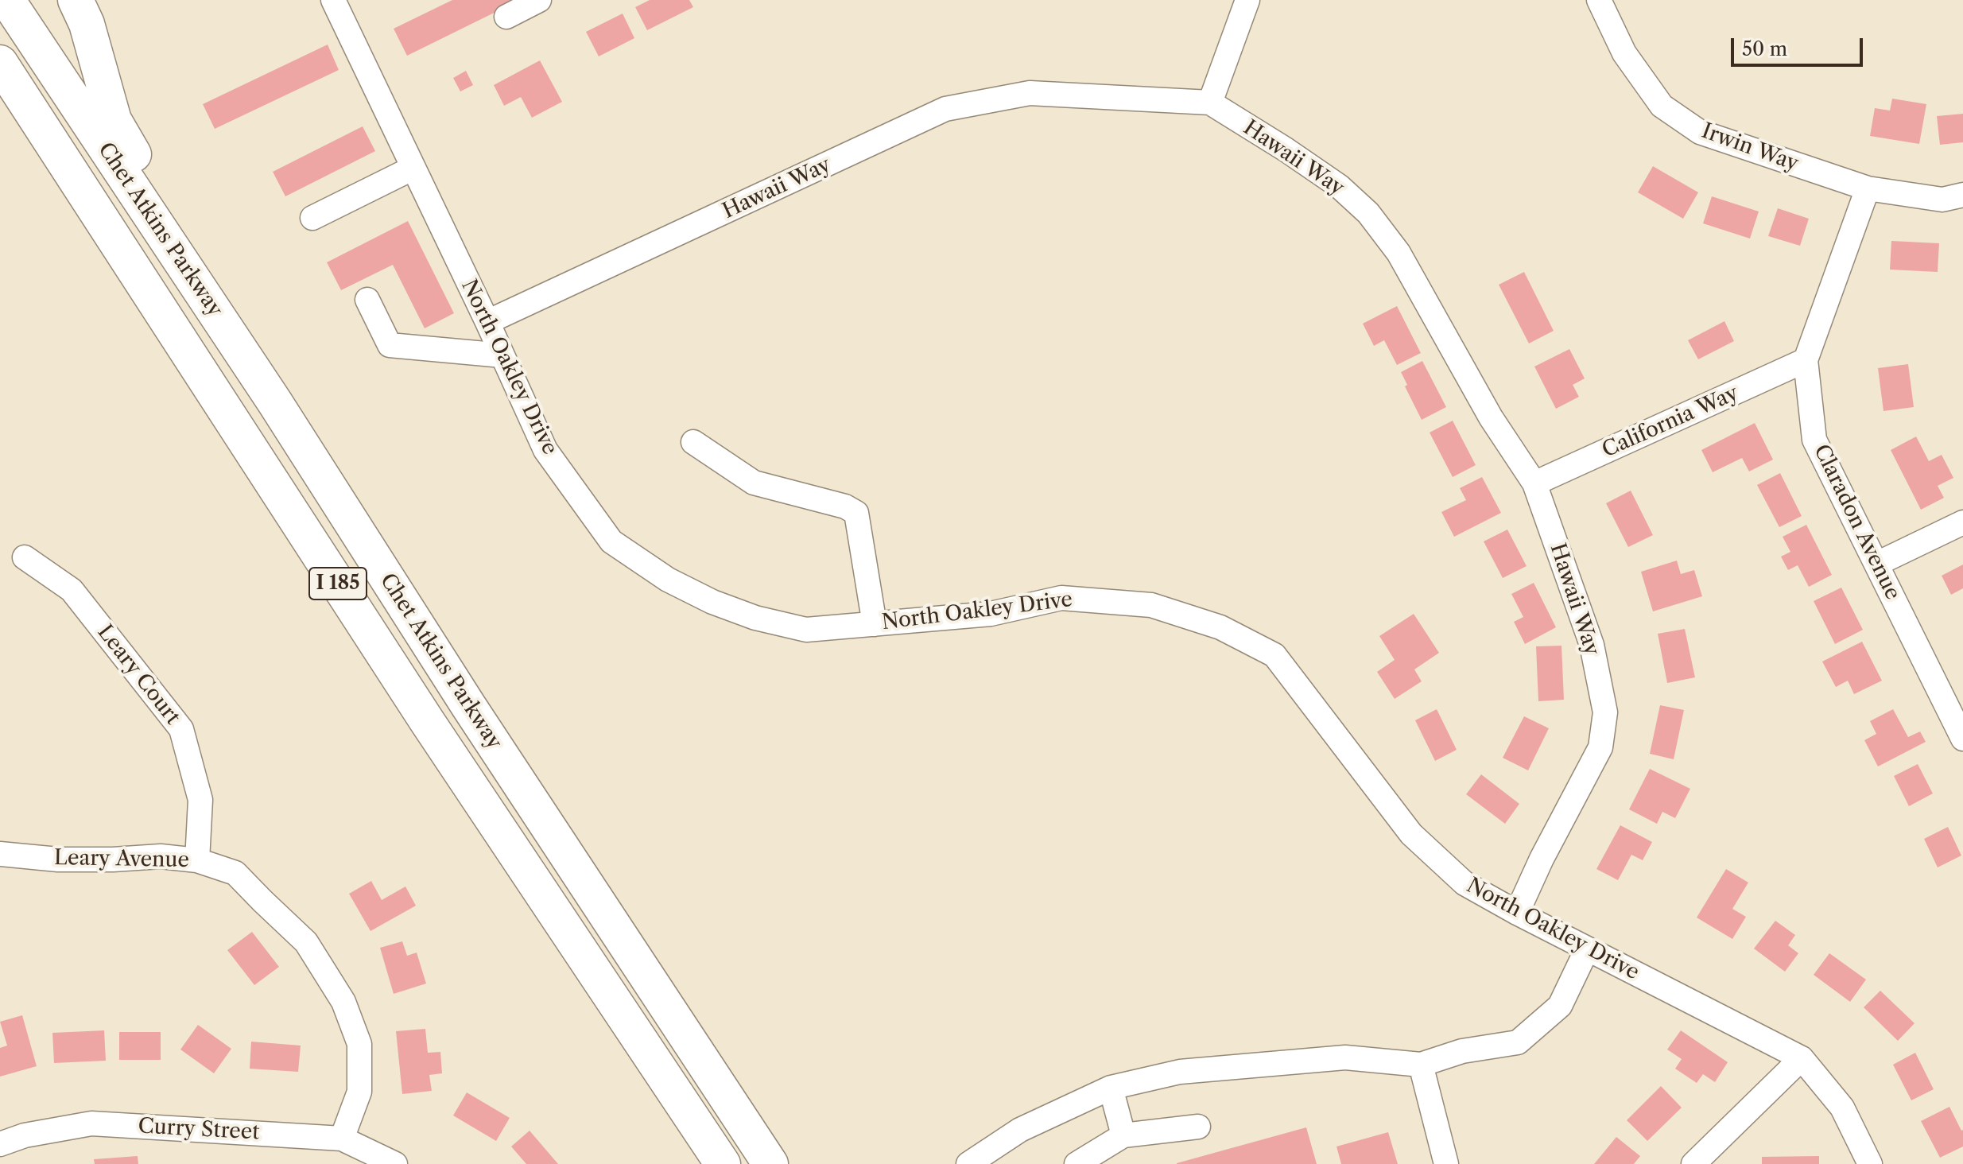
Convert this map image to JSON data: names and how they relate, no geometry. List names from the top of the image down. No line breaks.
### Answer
{"streets":{"highway":["Chet Atkins Parkway","I 185"],"street":["Irwin Way","Hawaii Way","North Oakley Drive","California Way","Claradon Avenue","Leary Court","Leary Avenue","Curry Street"]},"crossings":[["Irwin Way","Claradon Avenue"],["Hawaii Way","North Oakley Drive"],["Hawaii Way","California Way"],["California Way","Claradon Avenue"],["Leary Court","Leary Avenue"],["Leary Avenue","Curry Street"]],"scale_bar":"50 m"}
